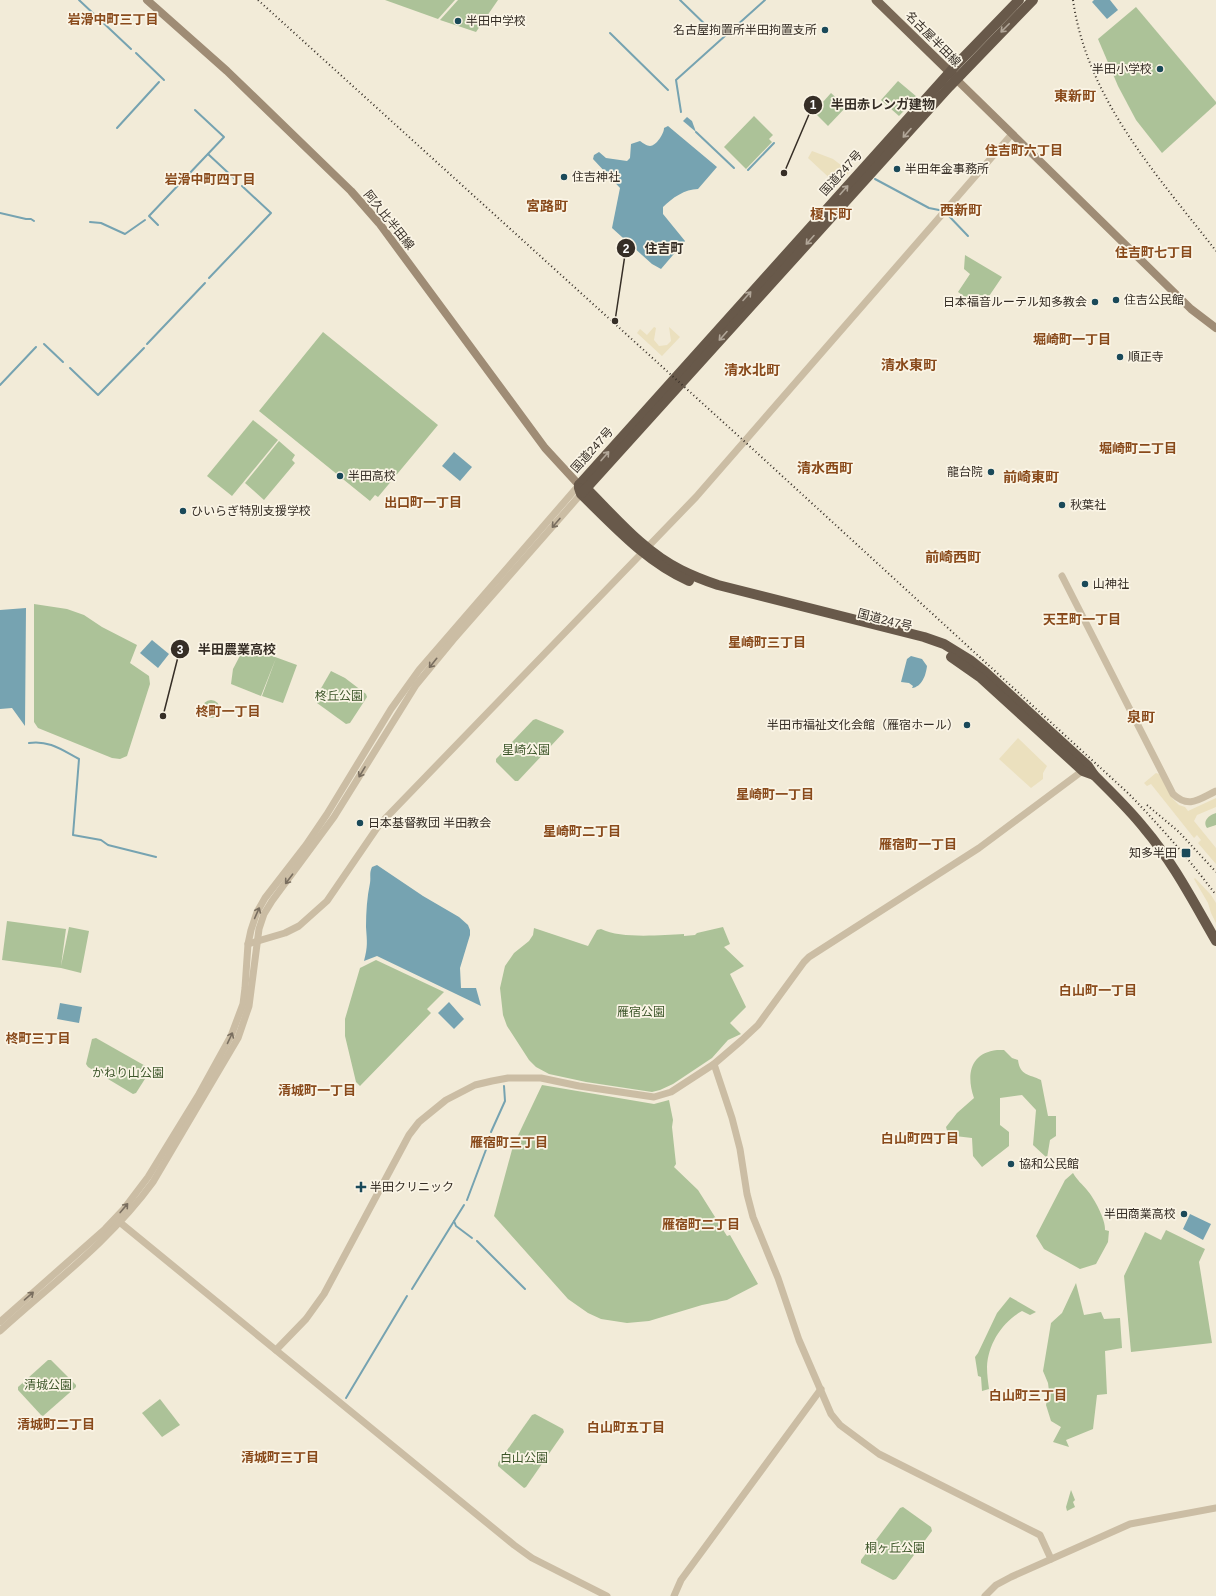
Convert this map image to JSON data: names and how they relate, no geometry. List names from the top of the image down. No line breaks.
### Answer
{"streets":{"highway":["国道247号"],"main road":["名古屋半田線","阿久比半田線"]},"crossings":[["名古屋半田線","国道247号"],["国道247号","阿久比半田線"]],"districts":["岩滑中町三丁目","東新町","住吉町六丁目","岩滑中町四丁目","宮路町","西新町","榎下町","住吉町七丁目","堀崎町一丁目","清水東町","清水北町","堀崎町二丁目","清水西町","前崎東町","出口町一丁目","前崎西町","天王町一丁目","星崎町三丁目","柊町一丁目","泉町","星崎町一丁目","星崎町二丁目","雁宿町一丁目","白山町一丁目","柊町三丁目","清城町一丁目","白山町四丁目","雁宿町三丁目","雁宿町二丁目","白山町三丁目","清城町二丁目","白山町五丁目","清城町三丁目"],"parks":["柊丘公園","星崎公園","雁宿公園","かねり山公園","清城公園","白山公園","桐ヶ丘公園"],"places":{"other":["半田中学校","名古屋拘置所半田拘置支所","半田小学校","半田年金事務所","半田赤レンガ建物","住吉神社","住吉公民館","日本福音ルーテル知多教会","住吉町","順正寺","龍台院","半田高校","秋葉社","ひいらぎ特別支援学校","山神社","半田農業高校","半田市福祉文化会館（雁宿ホール）","日本基督教団 半田教会","協和公民館","半田商業高校"],"transit":["知多半田"],"health":["半田クリニック"]}}
